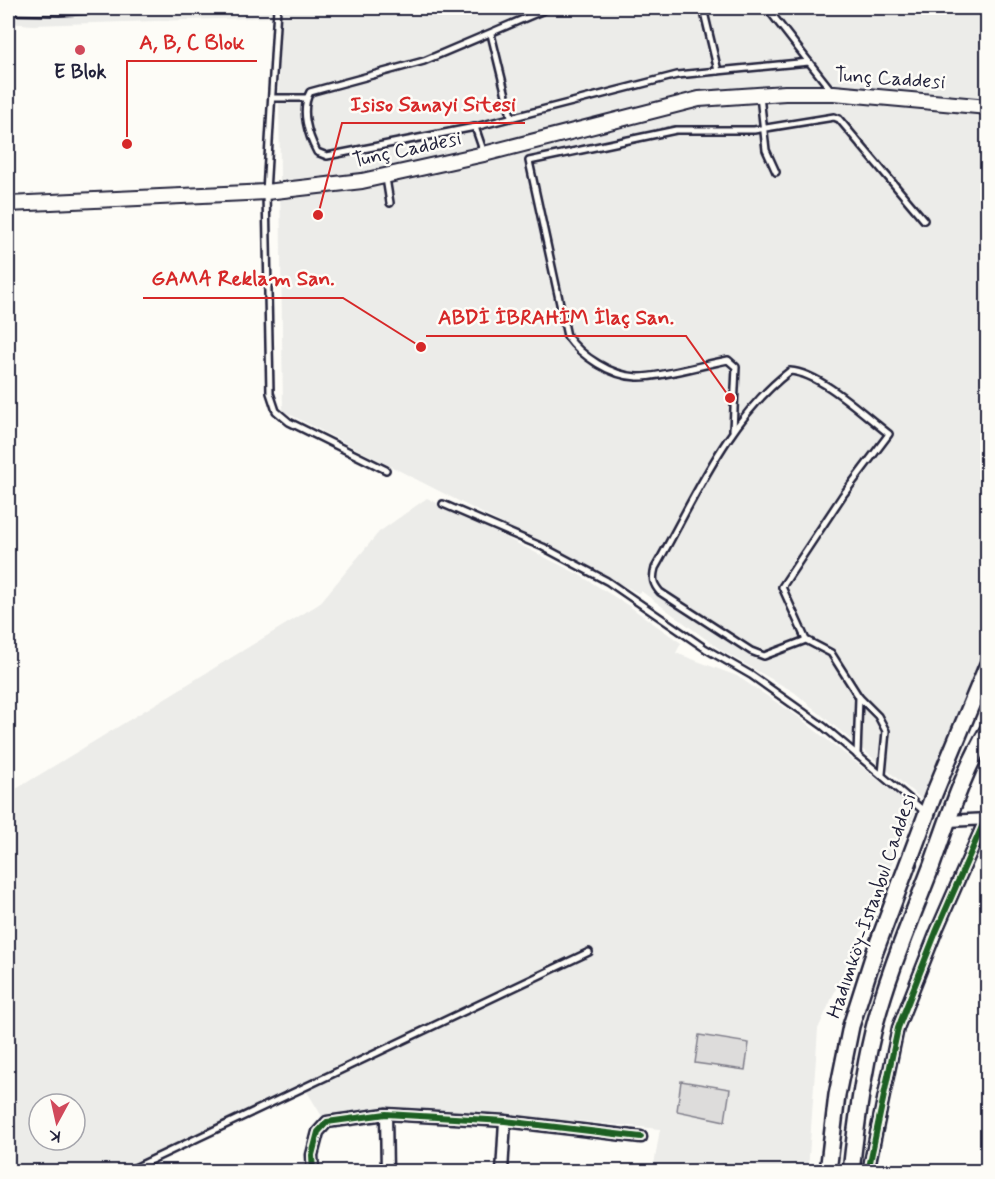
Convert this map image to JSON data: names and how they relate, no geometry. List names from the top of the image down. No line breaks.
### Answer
{"streets":{"main road":["Tunç Caddesi","Hadımköy-İstanbul Caddesi"]},"places":["E Blok","A, B, C Blok","Isiso Sanayi Sitesi","GAMA Reklam San.","ABDİ İBRAHİM İlaç San."],"north":"bottom"}
